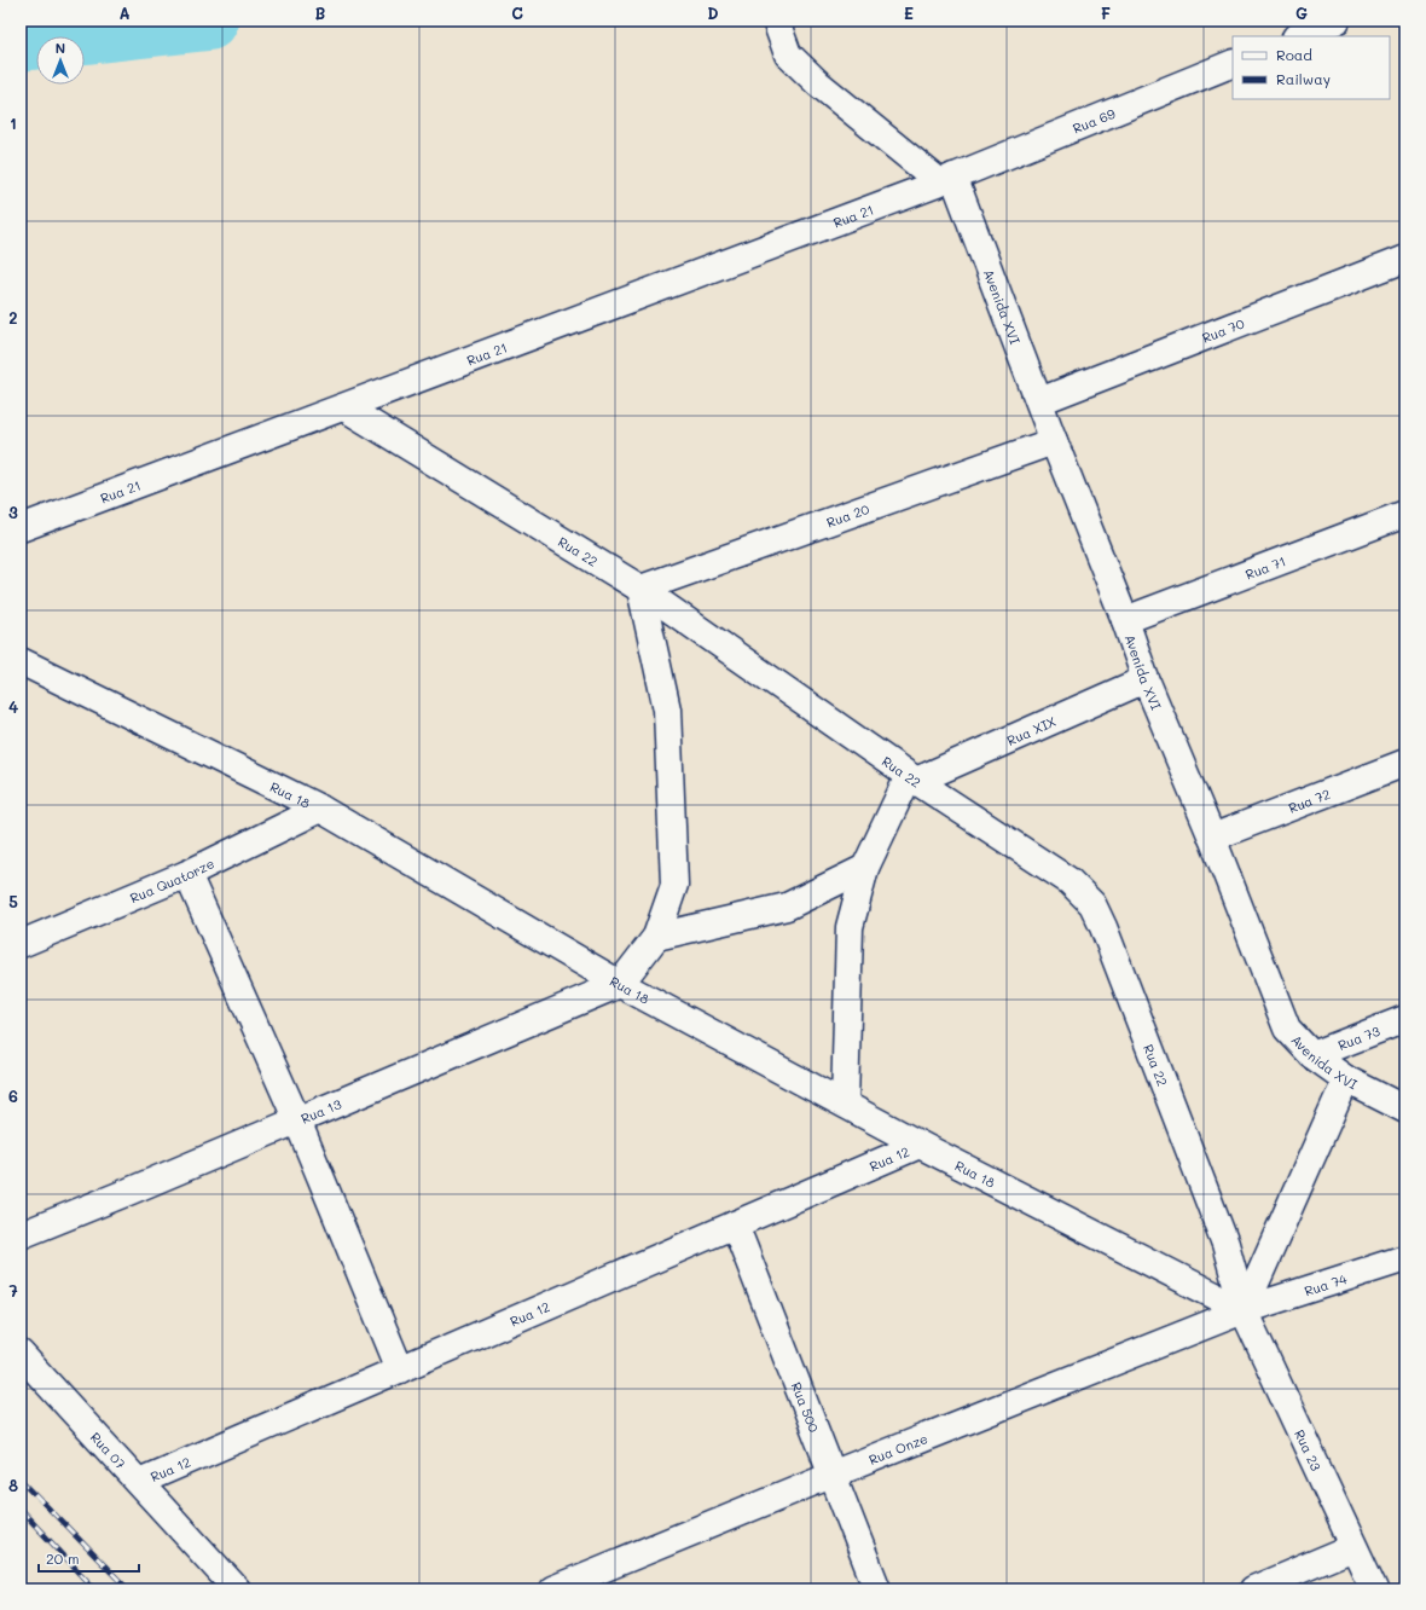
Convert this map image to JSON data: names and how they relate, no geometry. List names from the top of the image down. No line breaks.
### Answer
{"streets":{"street":["Rua 69","Rua 21","Avenida XVI","Rua 70","Rua 20","Rua 22","Rua 71","Rua XIX","Rua 18","Rua 72","Rua Quatorze","Rua 73","Rua 13","Rua 12","Rua 74","Rua 500","Rua Onze","Rua 07","Rua 23"]},"crossings":[["Rua 69","Rua 21"],["Rua 69","Avenida XVI"],["Rua 21","Avenida XVI"],["Rua 21","Rua 22"],["Avenida XVI","Rua 70"],["Avenida XVI","Rua 20"],["Avenida XVI","Rua 71"],["Avenida XVI","Rua XIX"],["Avenida XVI","Rua 72"],["Avenida XVI","Rua 73"],["Rua 20","Rua 22"],["Rua 22","Rua XIX"],["Rua 22","Rua 18"],["Rua 22","Rua 74"],["Rua 22","Rua Onze"],["Rua 22","Rua 23"],["Rua 18","Rua Quatorze"],["Rua 18","Rua 13"],["Rua 18","Rua 12"],["Rua 18","Rua 74"],["Rua 18","Rua Onze"],["Rua 18","Rua 23"],["Rua 12","Rua 500"],["Rua 12","Rua 07"],["Rua 74","Rua Onze"],["Rua 74","Rua 23"],["Rua 500","Rua Onze"],["Rua Onze","Rua 23"]],"legend":["Road","Railway"],"scale_bar":"20 m","north":"top","grid":{"columns":["A","B","C","D","E","F","G"],"rows":["1","2","3","4","5","6","7","8"]}}
